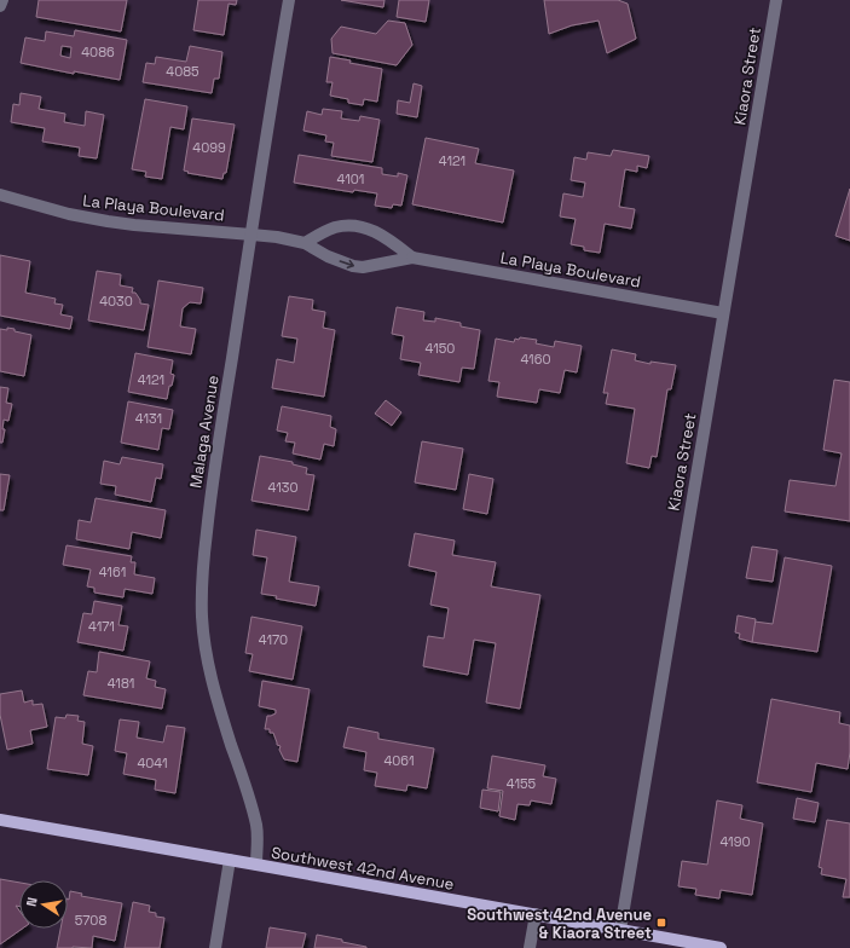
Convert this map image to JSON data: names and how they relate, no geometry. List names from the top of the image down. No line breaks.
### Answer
{"streets":{"main road":["Southwest 42nd Avenue"],"street":["Kiaora Street","La Playa Boulevard","Malaga Avenue"]},"crossings":[["Kiaora Street","La Playa Boulevard"],["Kiaora Street","Southwest 42nd Avenue"],["La Playa Boulevard","Malaga Avenue"],["Malaga Avenue","Southwest 42nd Avenue"]],"places":{"transit":["Southwest 42nd Avenue & Kiaora Street"]},"house_numbers":["4086","4085","4099","4121","4101","4030","4150","4160","4121","4131","4130","4161","4171","4170","4181","4061","4041","4155","4190","5708"],"north":"left"}
